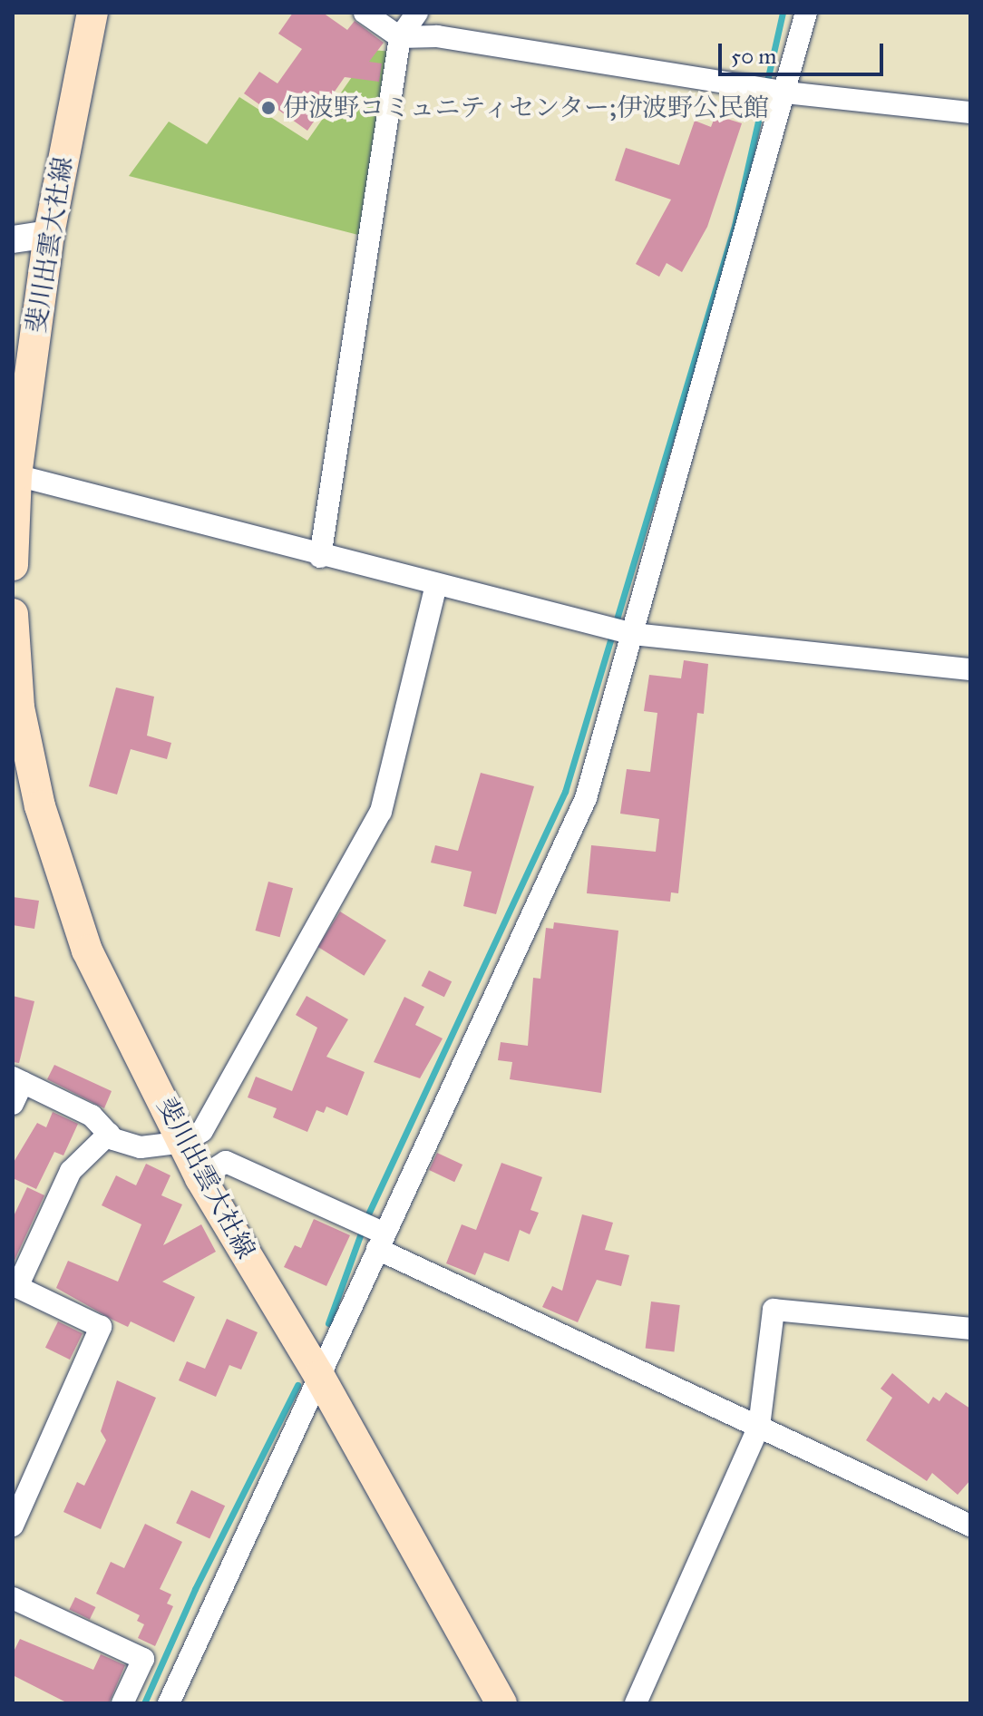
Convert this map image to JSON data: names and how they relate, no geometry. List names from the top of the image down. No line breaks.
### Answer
{"streets":{"main road":["斐川出雲大社線"]},"places":["伊波野コミュニティセンター;伊波野公民館"],"scale_bar":"50 m"}
